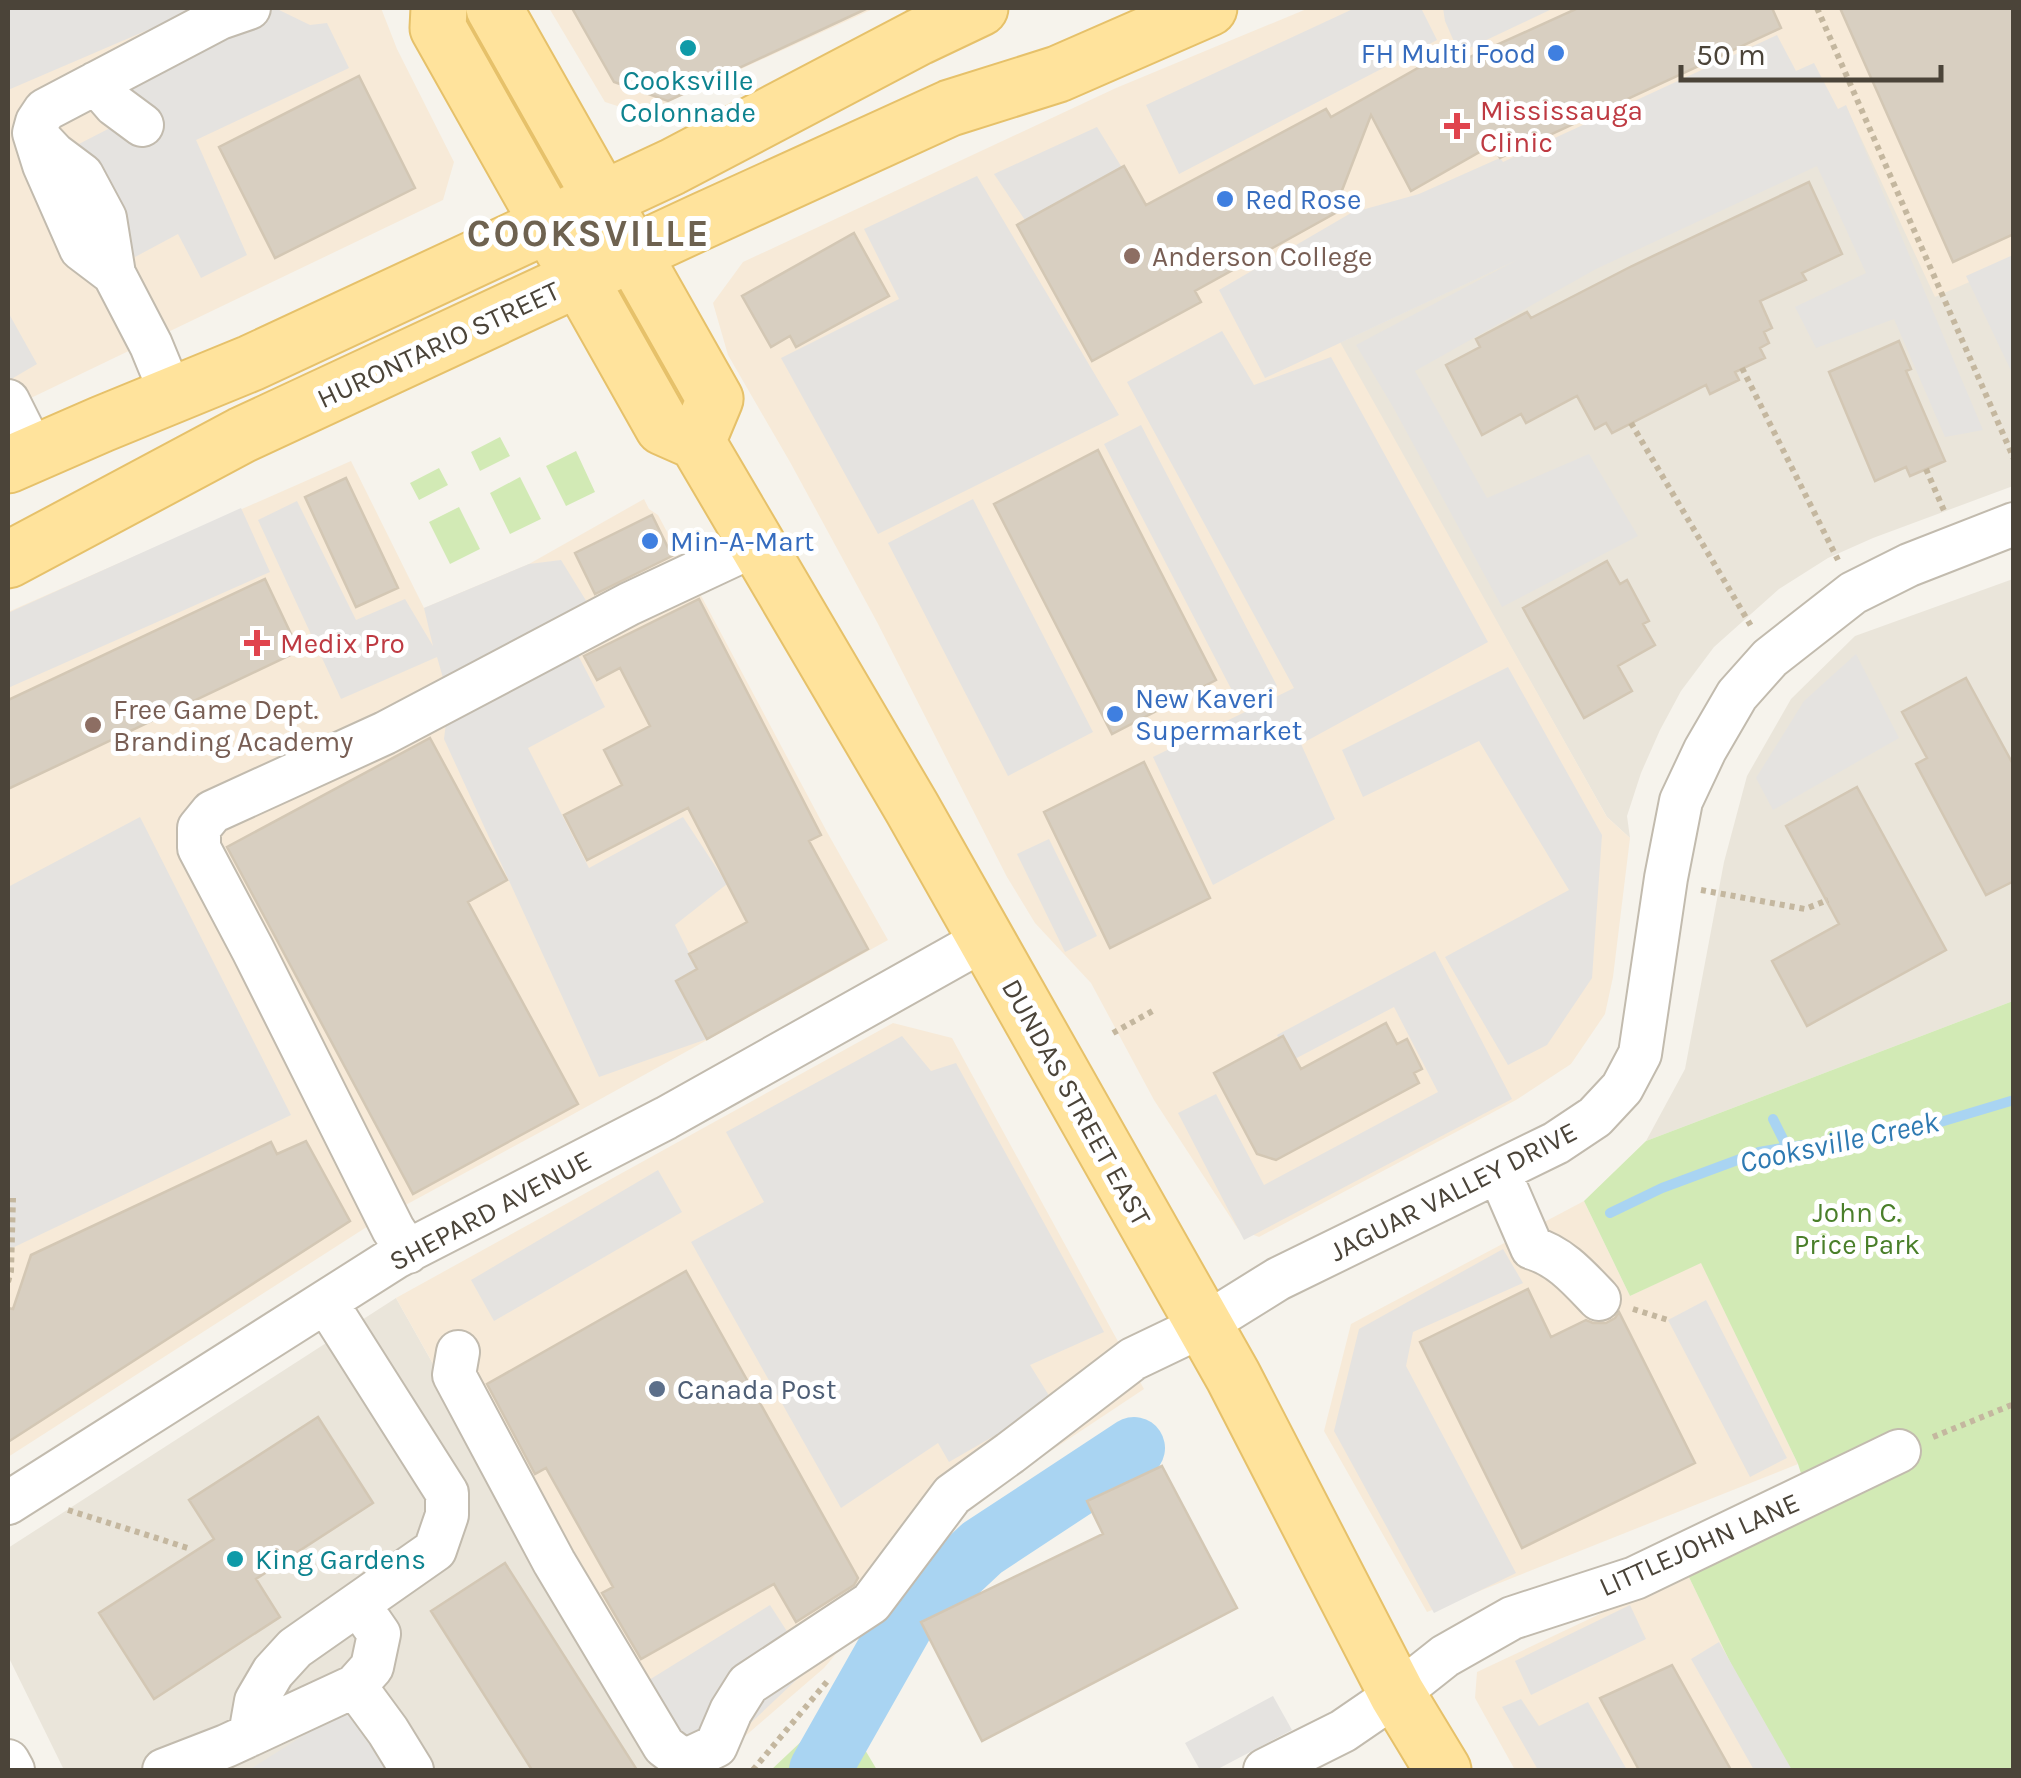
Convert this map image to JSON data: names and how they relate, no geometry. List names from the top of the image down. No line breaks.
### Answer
{"streets":{"main road":["HURONTARIO STREET","DUNDAS STREET EAST"],"street":["JAGUAR VALLEY DRIVE","SHEPARD AVENUE","LITTLEJOHN LANE"]},"crossings":[["HURONTARIO STREET","DUNDAS STREET EAST"],["DUNDAS STREET EAST","JAGUAR VALLEY DRIVE"],["DUNDAS STREET EAST","SHEPARD AVENUE"],["DUNDAS STREET EAST","LITTLEJOHN LANE"]],"districts":["COOKSVILLE"],"water":["Cooksville Creek"],"parks":["John C. Price Park"],"places":{"other":["Cooksville Colonnade","FH Multi Food","Red Rose","Anderson College","Min-A-Mart","New Kaveri Supermarket","Free Game Dept. Branding Academy","Canada Post","King Gardens"],"health":["Mississauga Clinic","Medix Pro"]},"scale_bar":"50 m"}
